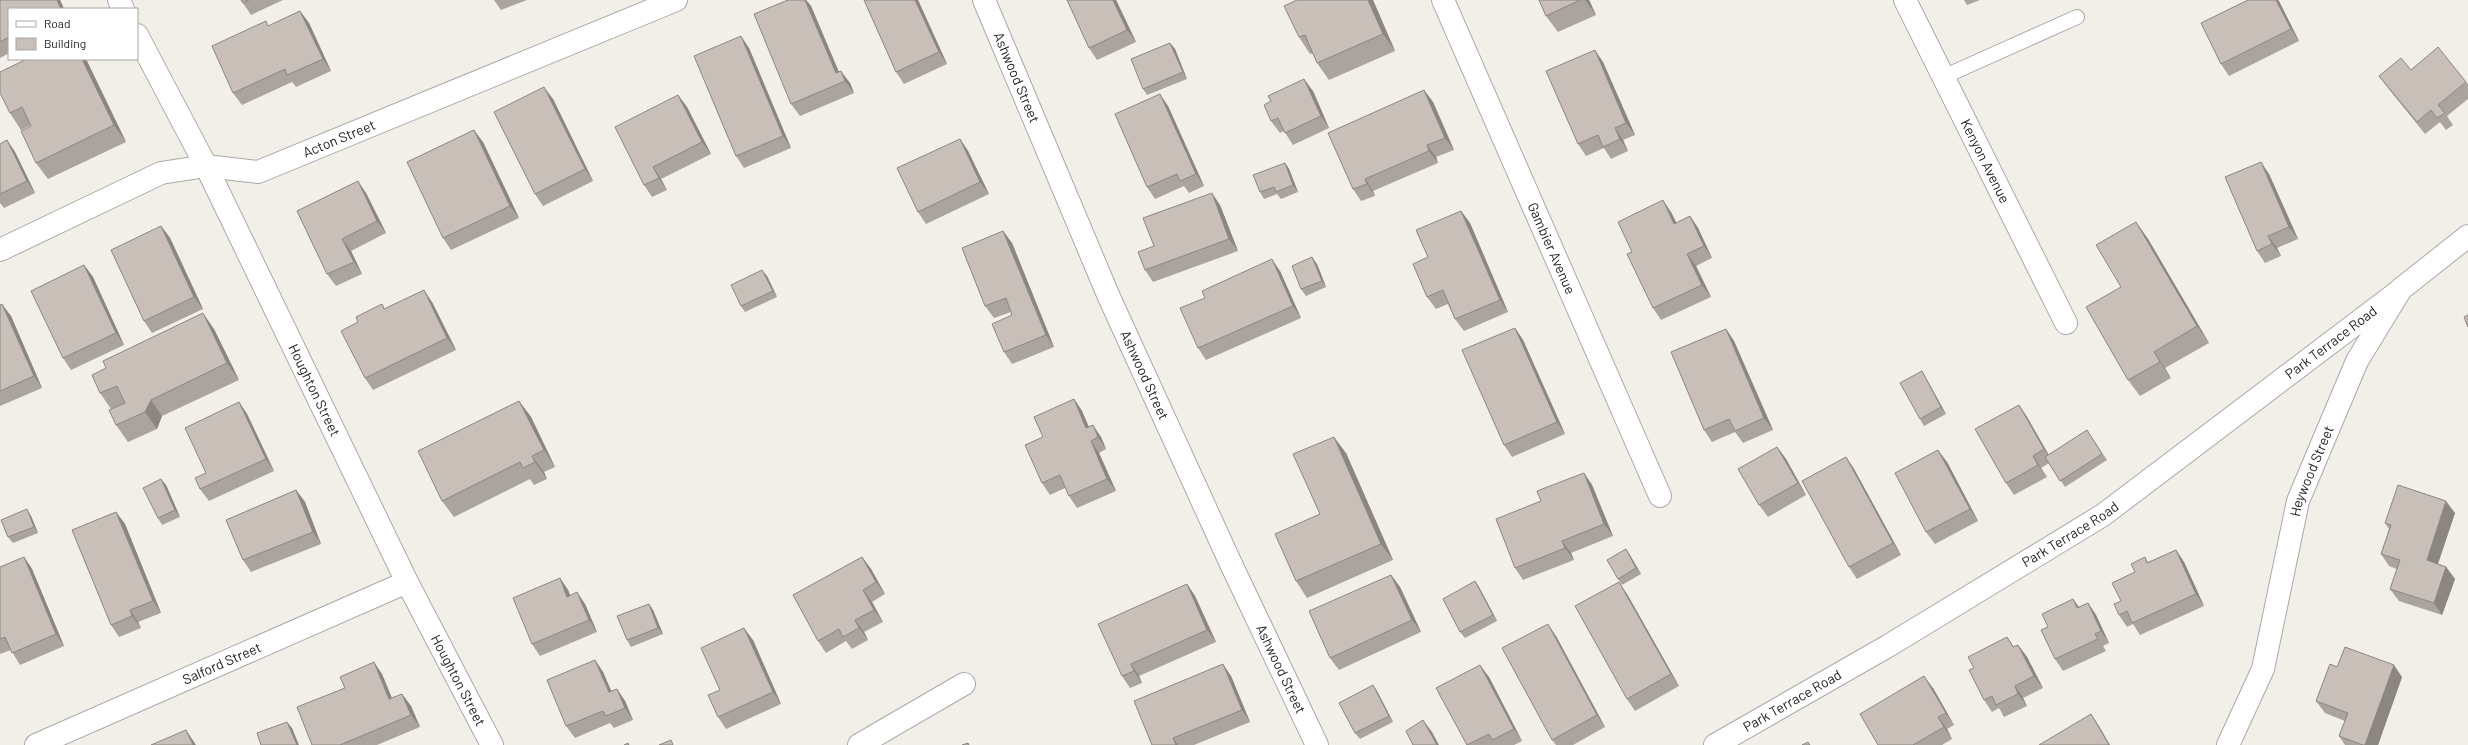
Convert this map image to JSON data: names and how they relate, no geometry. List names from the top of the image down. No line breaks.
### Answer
{"streets":{"street":["Ashwood Street","Acton Street","Kenyon Avenue","Gambier Avenue","Park Terrace Road","Houghton Street","Heywood Street","Salford Street"]},"crossings":[["Acton Street","Houghton Street"],["Park Terrace Road","Heywood Street"],["Houghton Street","Salford Street"]],"legend":["Road","Building"]}
